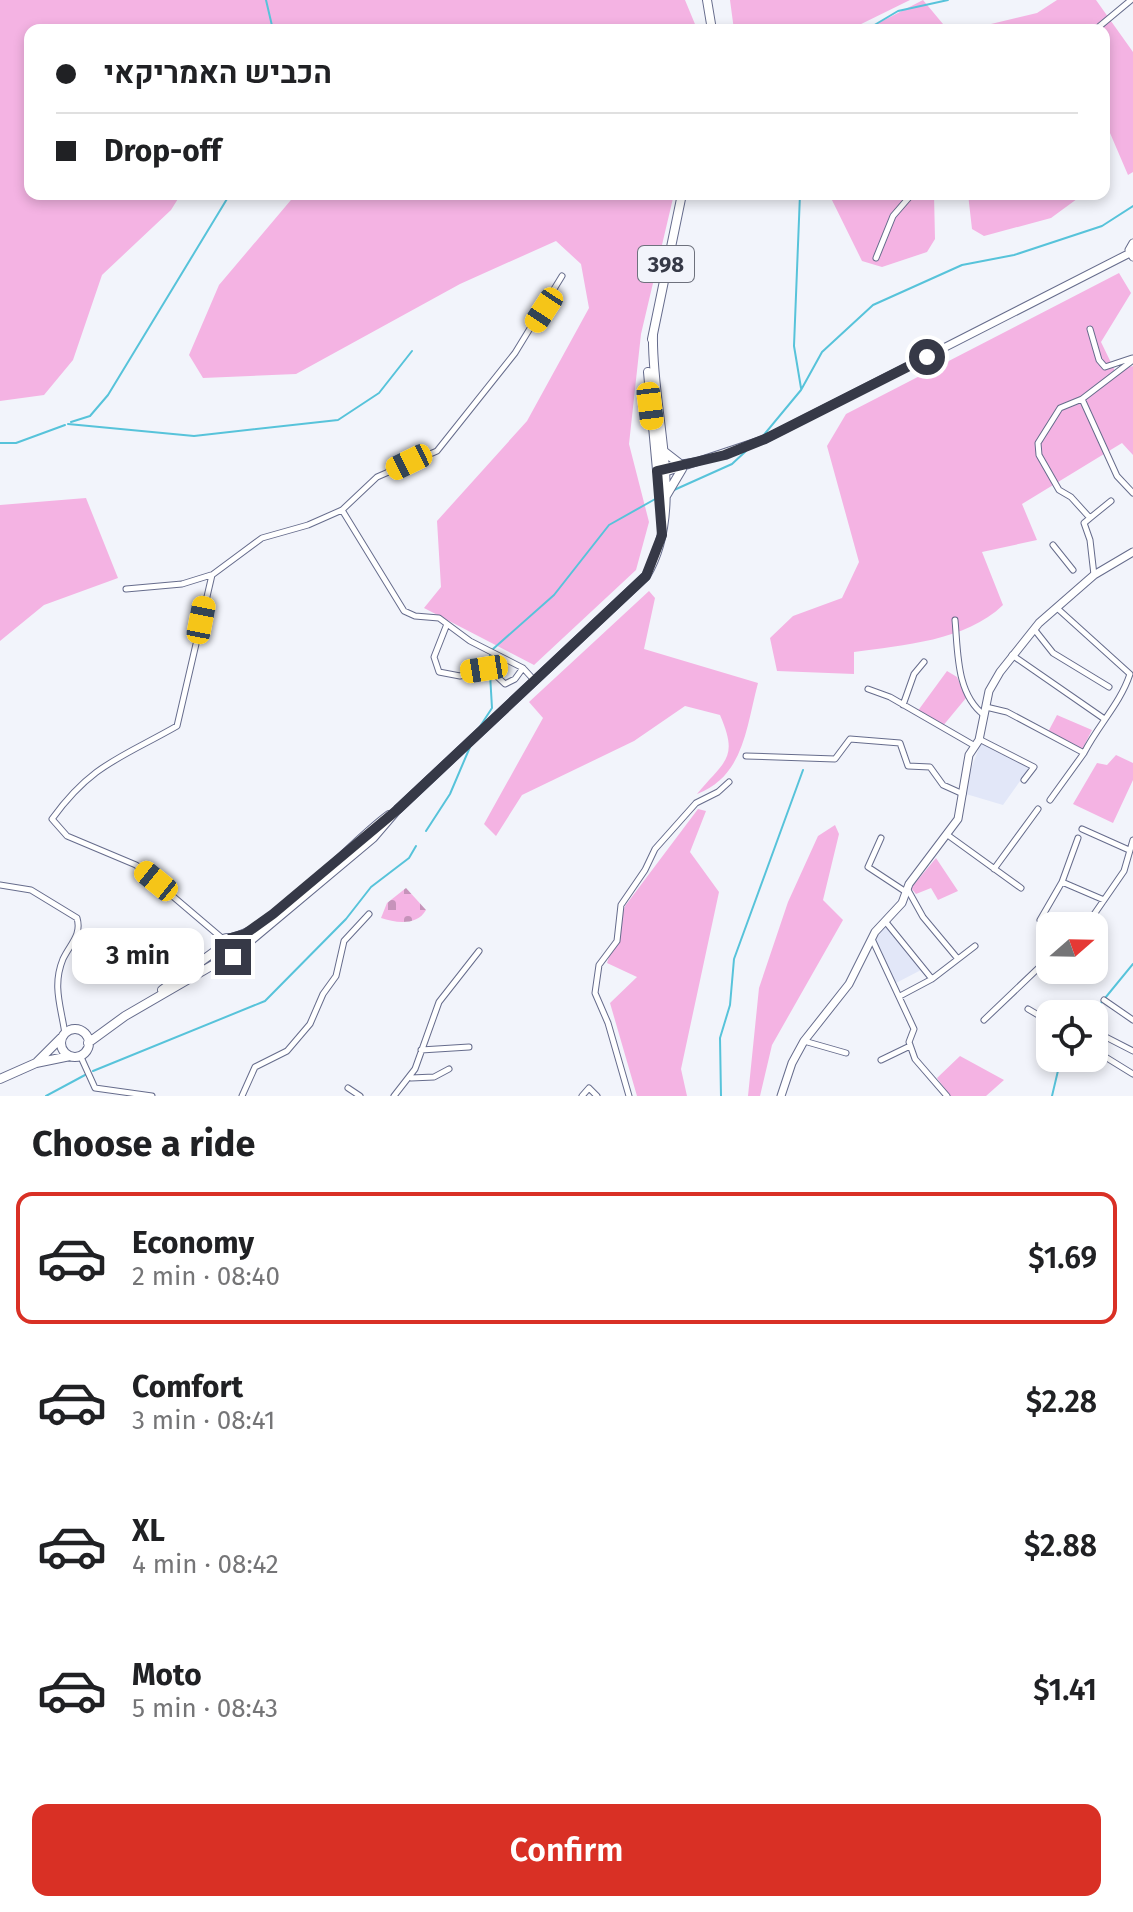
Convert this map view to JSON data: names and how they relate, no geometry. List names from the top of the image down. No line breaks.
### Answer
{"streets":{"main road":["398"]},"north":"right","page":{"banner":["הכביש האמריקאי","Drop-off"],"bubble":"3 min","heading":"Choose a ride","list":[{"name":"Economy","note":"2 min · 08:40","value":"$1.69"},{"name":"Comfort","note":"3 min · 08:41","value":"$2.28"},{"name":"XL","note":"4 min · 08:42","value":"$2.88"},{"name":"Moto","note":"5 min · 08:43","value":"$1.41"}],"buttons":"Confirm"}}
